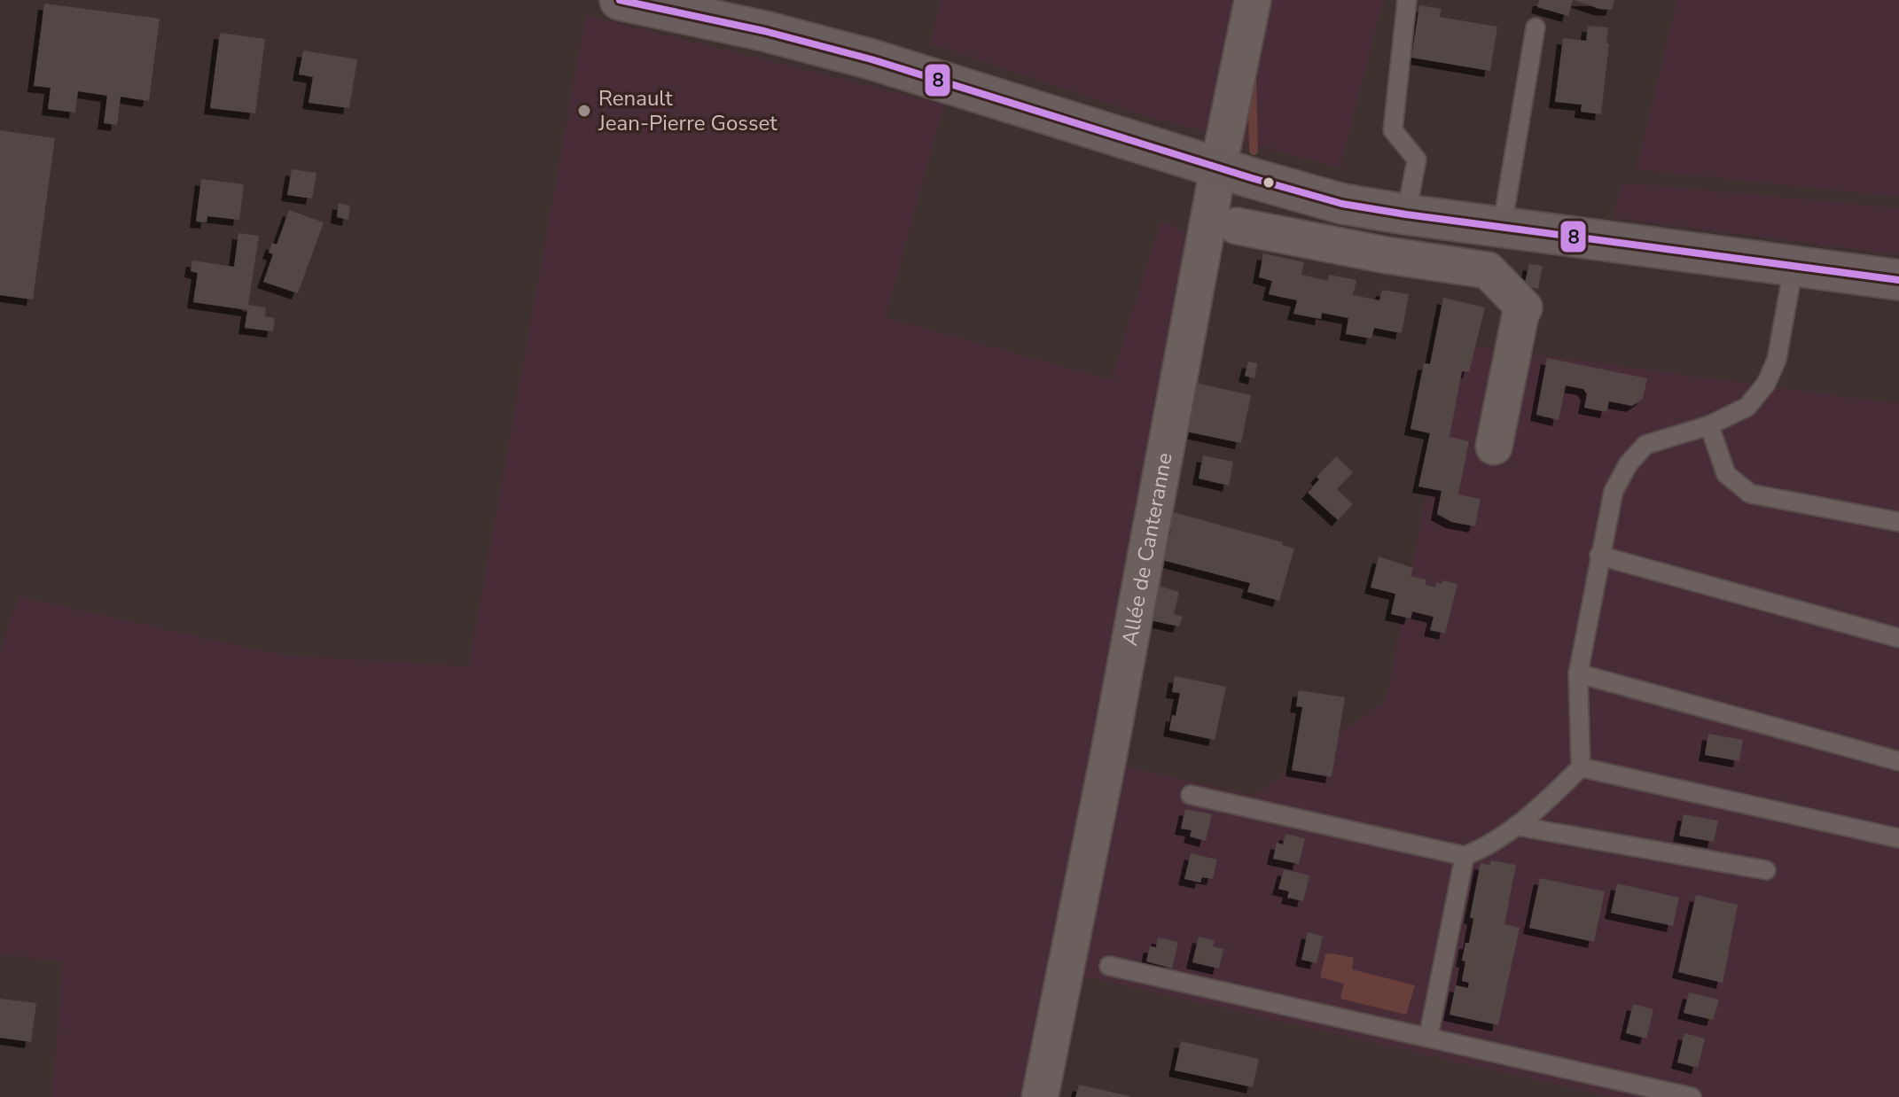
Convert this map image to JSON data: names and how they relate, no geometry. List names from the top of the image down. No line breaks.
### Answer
{"streets":{"street":["Allée de Canteranne"]},"places":["Renault Jean-Pierre Gosset"],"lines":["transit line 8"]}
